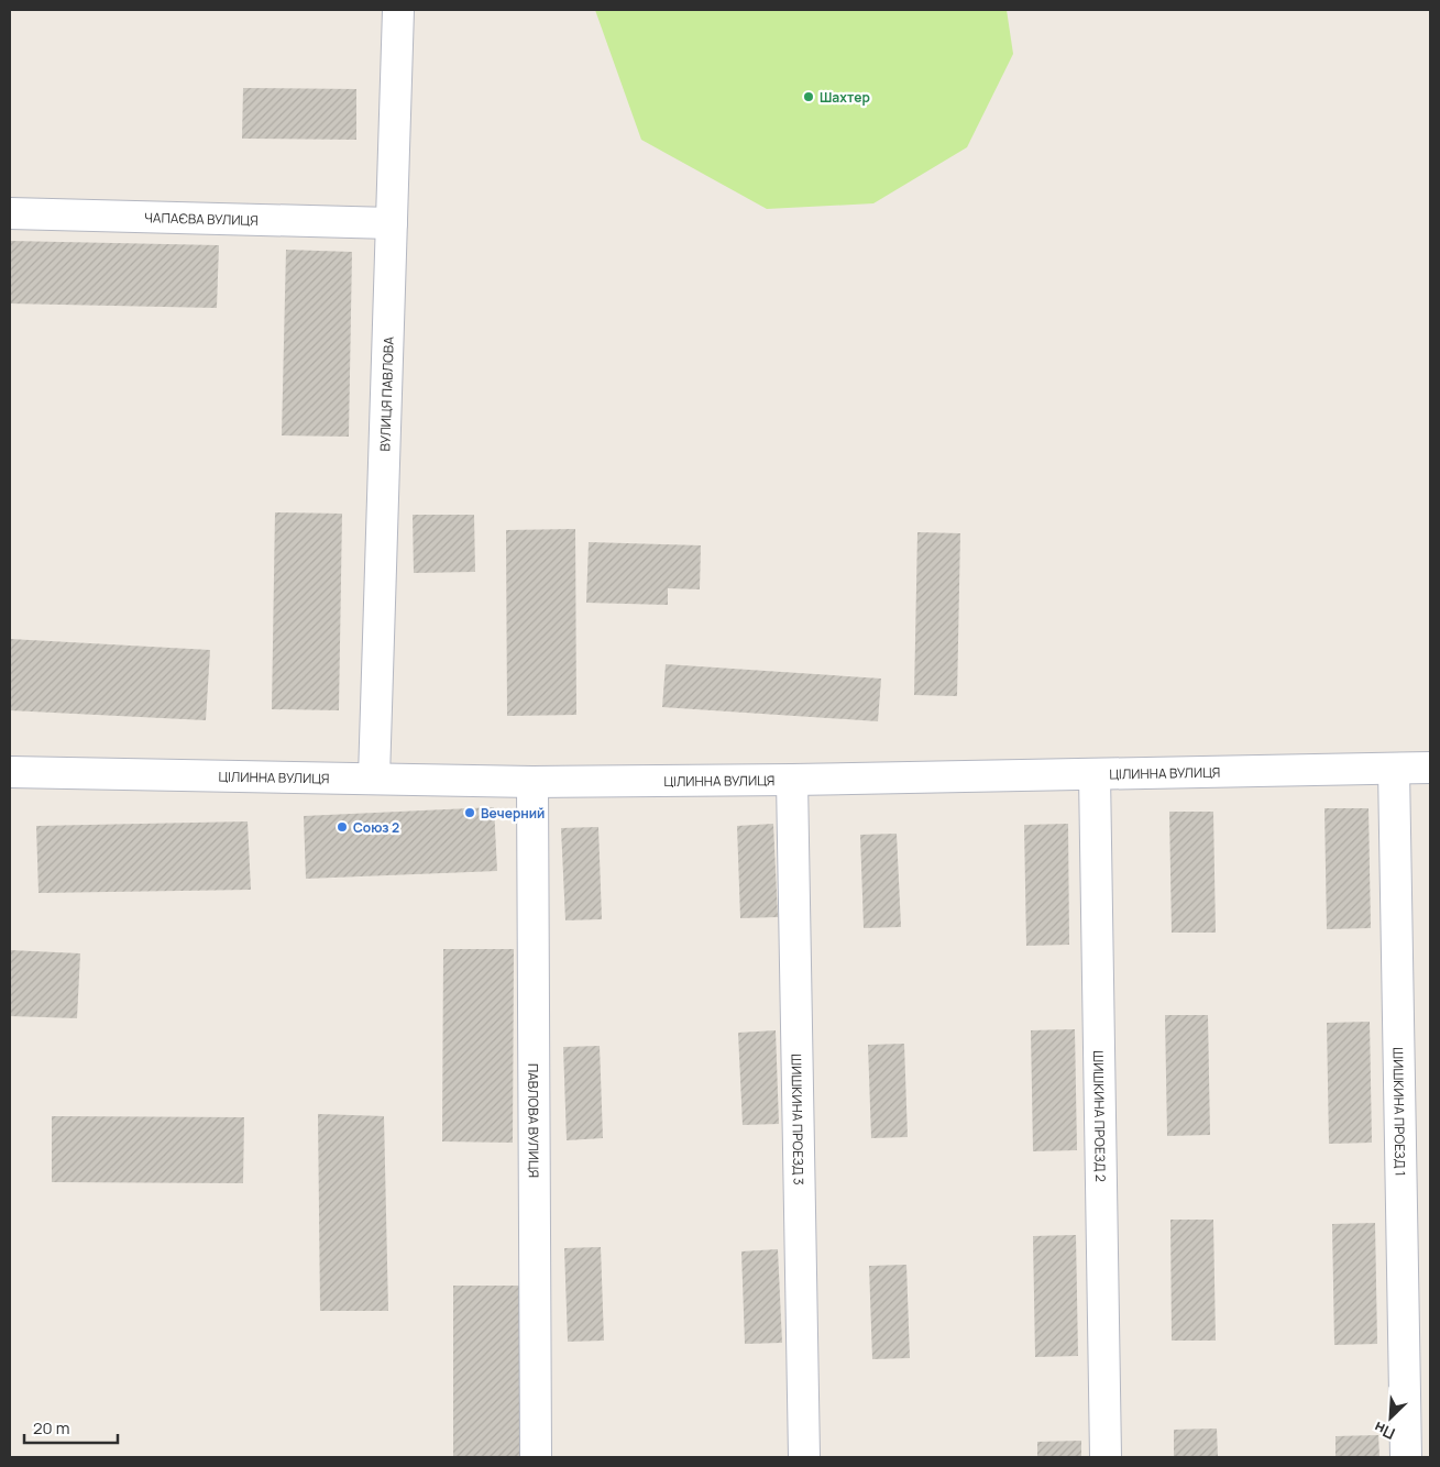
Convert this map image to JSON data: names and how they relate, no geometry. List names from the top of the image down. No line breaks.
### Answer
{"streets":{"street":["ЧАПАЄВА ВУЛИЦЯ","ВУЛИЦЯ ПАВЛОВА","ЦІЛИННА ВУЛИЦЯ","ШИШКИНА ПРОЕЗД 1","ШИШКИНА ПРОЕЗД 2","ШИШКИНА ПРОЕЗД 3","ПАВЛОВА ВУЛИЦЯ"]},"crossings":[["ЧАПАЄВА ВУЛИЦЯ","ВУЛИЦЯ ПАВЛОВА"],["ВУЛИЦЯ ПАВЛОВА","ЦІЛИННА ВУЛИЦЯ"],["ЦІЛИННА ВУЛИЦЯ","ШИШКИНА ПРОЕЗД 1"],["ЦІЛИННА ВУЛИЦЯ","ШИШКИНА ПРОЕЗД 2"],["ЦІЛИННА ВУЛИЦЯ","ШИШКИНА ПРОЕЗД 3"],["ЦІЛИННА ВУЛИЦЯ","ПАВЛОВА ВУЛИЦЯ"]],"places":["Шахтер","Вечерний","Союз 2"],"scale_bar":"20 m","north":"bottom left"}
